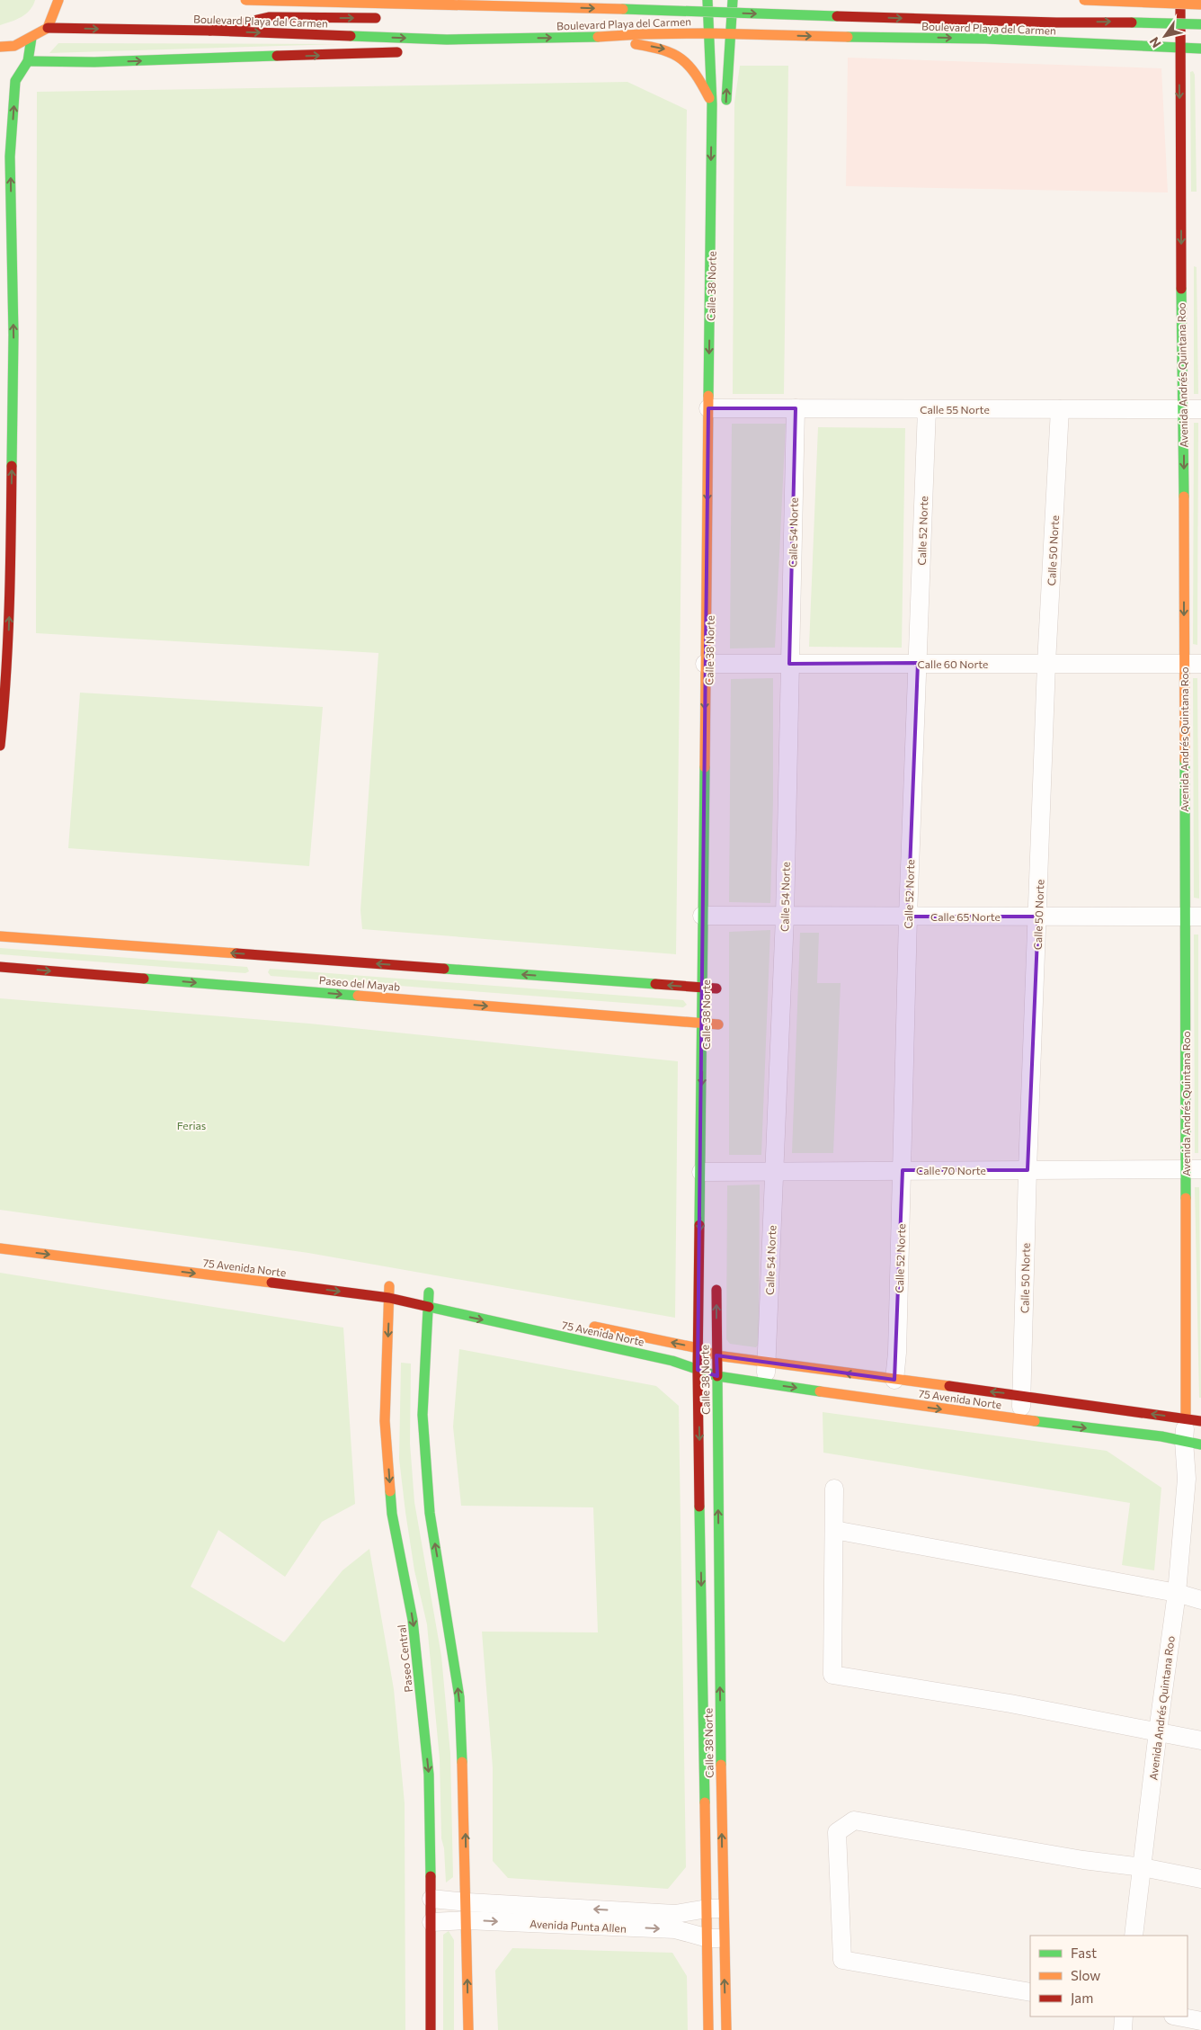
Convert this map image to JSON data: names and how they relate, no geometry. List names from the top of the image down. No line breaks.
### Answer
{"streets":{"main road":["Boulevard Playa del Carmen","Calle 38 Norte","Avenida Andrés Quintana Roo","Paseo del Mayab","75 Avenida Norte","Paseo Central"],"street":["Calle 55 Norte","Calle 52 Norte","Calle 54 Norte","Calle 50 Norte","Calle 60 Norte","Calle 65 Norte","Calle 70 Norte","Avenida Punta Allen"]},"crossings":[["Boulevard Playa del Carmen","Calle 38 Norte"],["Boulevard Playa del Carmen","Avenida Andrés Quintana Roo"],["Calle 38 Norte","Calle 55 Norte"],["Calle 38 Norte","Calle 60 Norte"],["Calle 38 Norte","Calle 65 Norte"],["Calle 38 Norte","Paseo del Mayab"],["Calle 38 Norte","Calle 70 Norte"],["Calle 38 Norte","75 Avenida Norte"],["Calle 38 Norte","Avenida Punta Allen"],["Avenida Andrés Quintana Roo","Calle 55 Norte"],["Avenida Andrés Quintana Roo","Calle 60 Norte"],["Avenida Andrés Quintana Roo","Calle 65 Norte"],["Avenida Andrés Quintana Roo","Calle 70 Norte"],["Avenida Andrés Quintana Roo","75 Avenida Norte"],["Calle 55 Norte","Calle 52 Norte"],["Calle 55 Norte","Calle 54 Norte"],["Calle 55 Norte","Calle 50 Norte"],["Calle 52 Norte","Calle 60 Norte"],["Calle 52 Norte","Calle 65 Norte"],["Calle 52 Norte","Calle 70 Norte"],["Calle 52 Norte","75 Avenida Norte"],["Calle 54 Norte","Calle 60 Norte"],["Calle 54 Norte","Calle 65 Norte"],["Calle 54 Norte","Calle 70 Norte"],["Calle 54 Norte","75 Avenida Norte"],["Calle 50 Norte","Calle 60 Norte"],["Calle 50 Norte","Calle 65 Norte"],["Calle 50 Norte","Calle 70 Norte"],["Calle 50 Norte","75 Avenida Norte"],["75 Avenida Norte","Paseo Central"],["Paseo Central","Avenida Punta Allen"]],"parks":["Ferias"],"legend":["Fast","Slow","Jam"],"north":"bottom left"}
